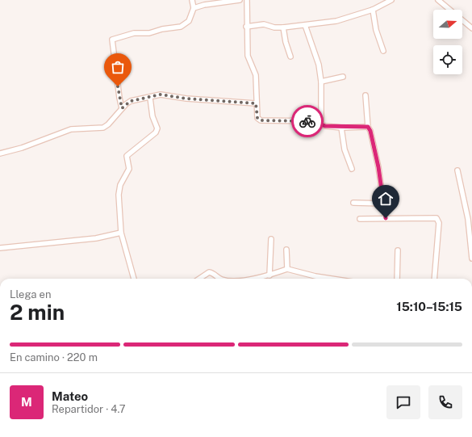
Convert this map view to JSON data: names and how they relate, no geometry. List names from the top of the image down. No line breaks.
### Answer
{"north":"right","page":{"heading":["2 min","Llega en","15:10–15:15"],"panel":["Mateo","Repartidor · 4.7"],"bar":"En camino · 220 m","round":"M"}}
